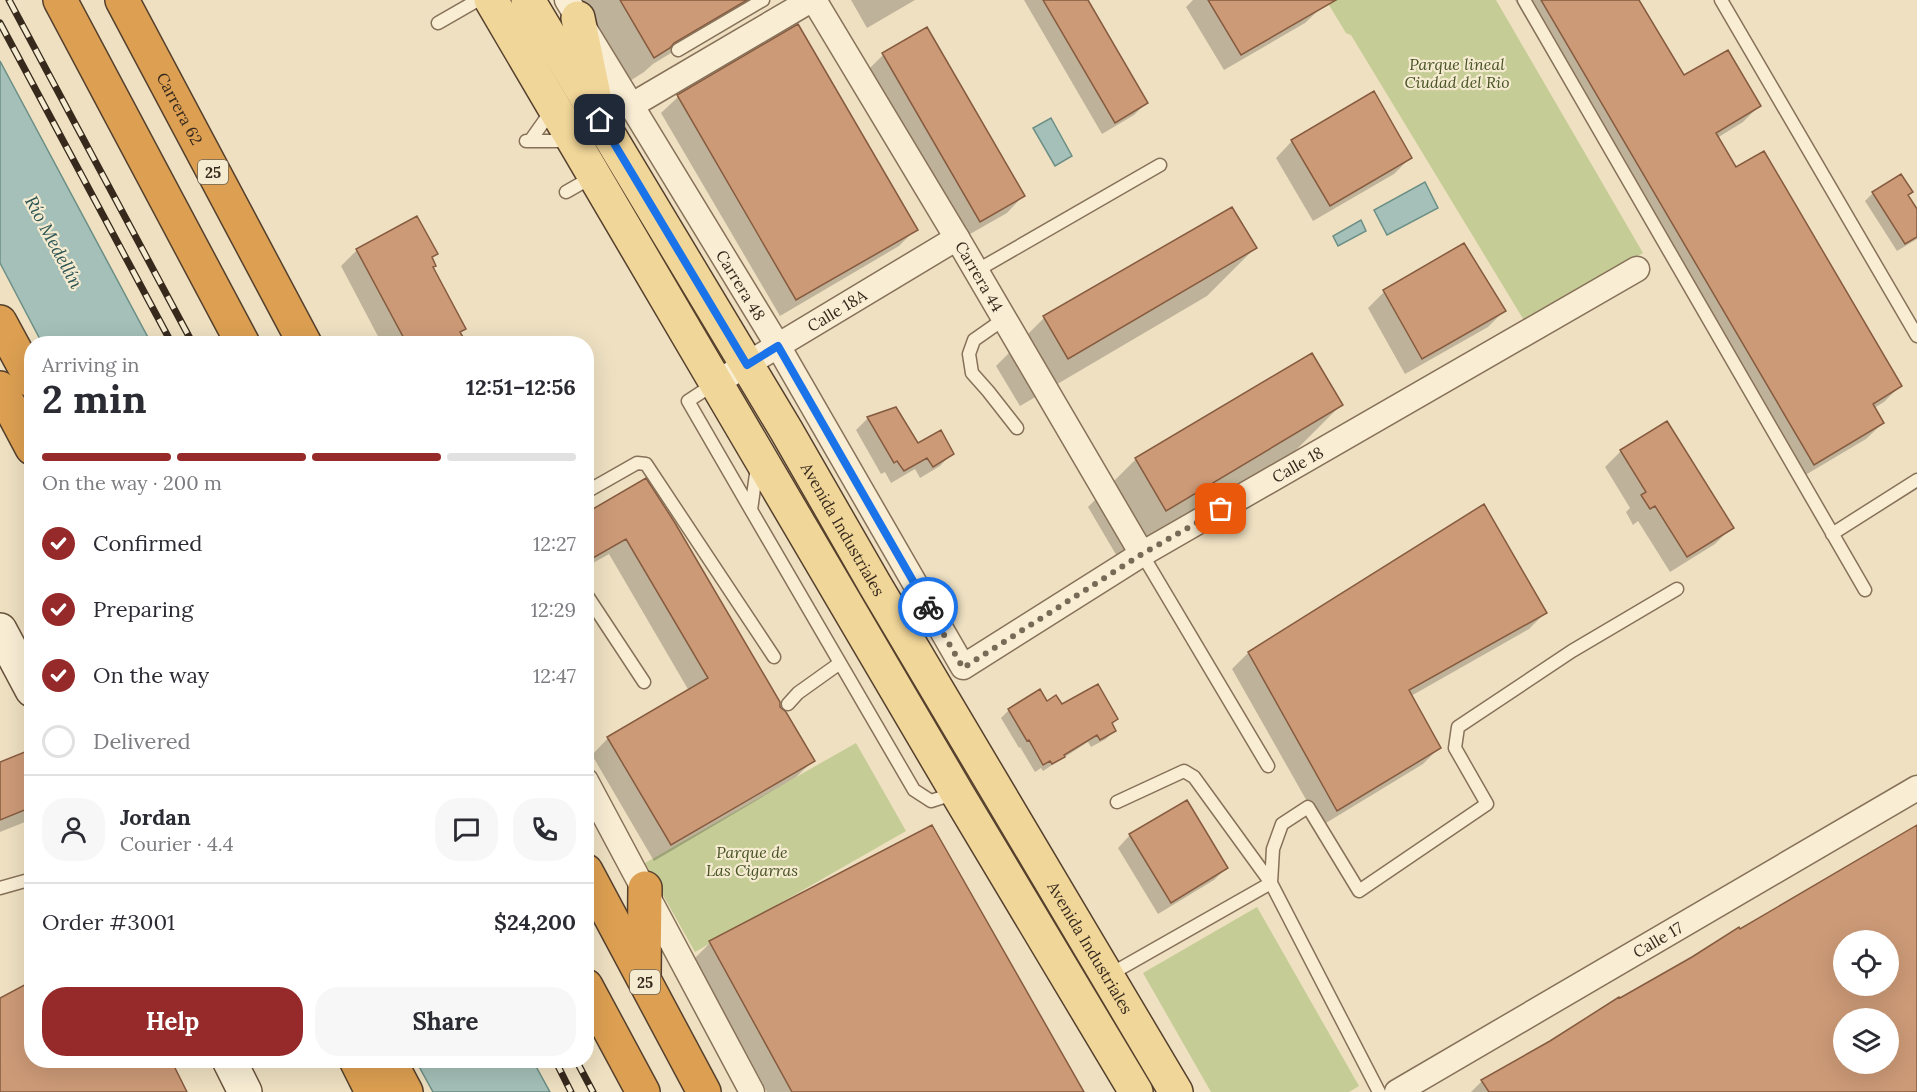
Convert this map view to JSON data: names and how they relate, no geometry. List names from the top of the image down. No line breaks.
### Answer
{"streets":{"highway":["Carrera 62","25"],"main road":["Avenida Industriales"],"street":["Carrera 44","Carrera 48","Calle 18A","Calle 18","Calle 17"]},"crossings":[["Carrera 44","Calle 18A"],["Carrera 44","Calle 18"],["Carrera 48","Calle 18A"],["Carrera 48","Calle 18"],["Calle 18A","Avenida Industriales"]],"water":["Río Medellín"],"parks":["Parque lineal Ciudad del Rio","Parque de Las Cigarras"],"page":{"heading":["2 min","Arriving in","12:51–12:56"],"panel":["Jordan","Courier · 4.4","Order #3001","$24,200"],"bar":"On the way · 200 m","list":[["Confirmed","12:27"],["Preparing","12:29"],["On the way","12:47"],"Delivered"],"buttons":["Help","Share"]}}
